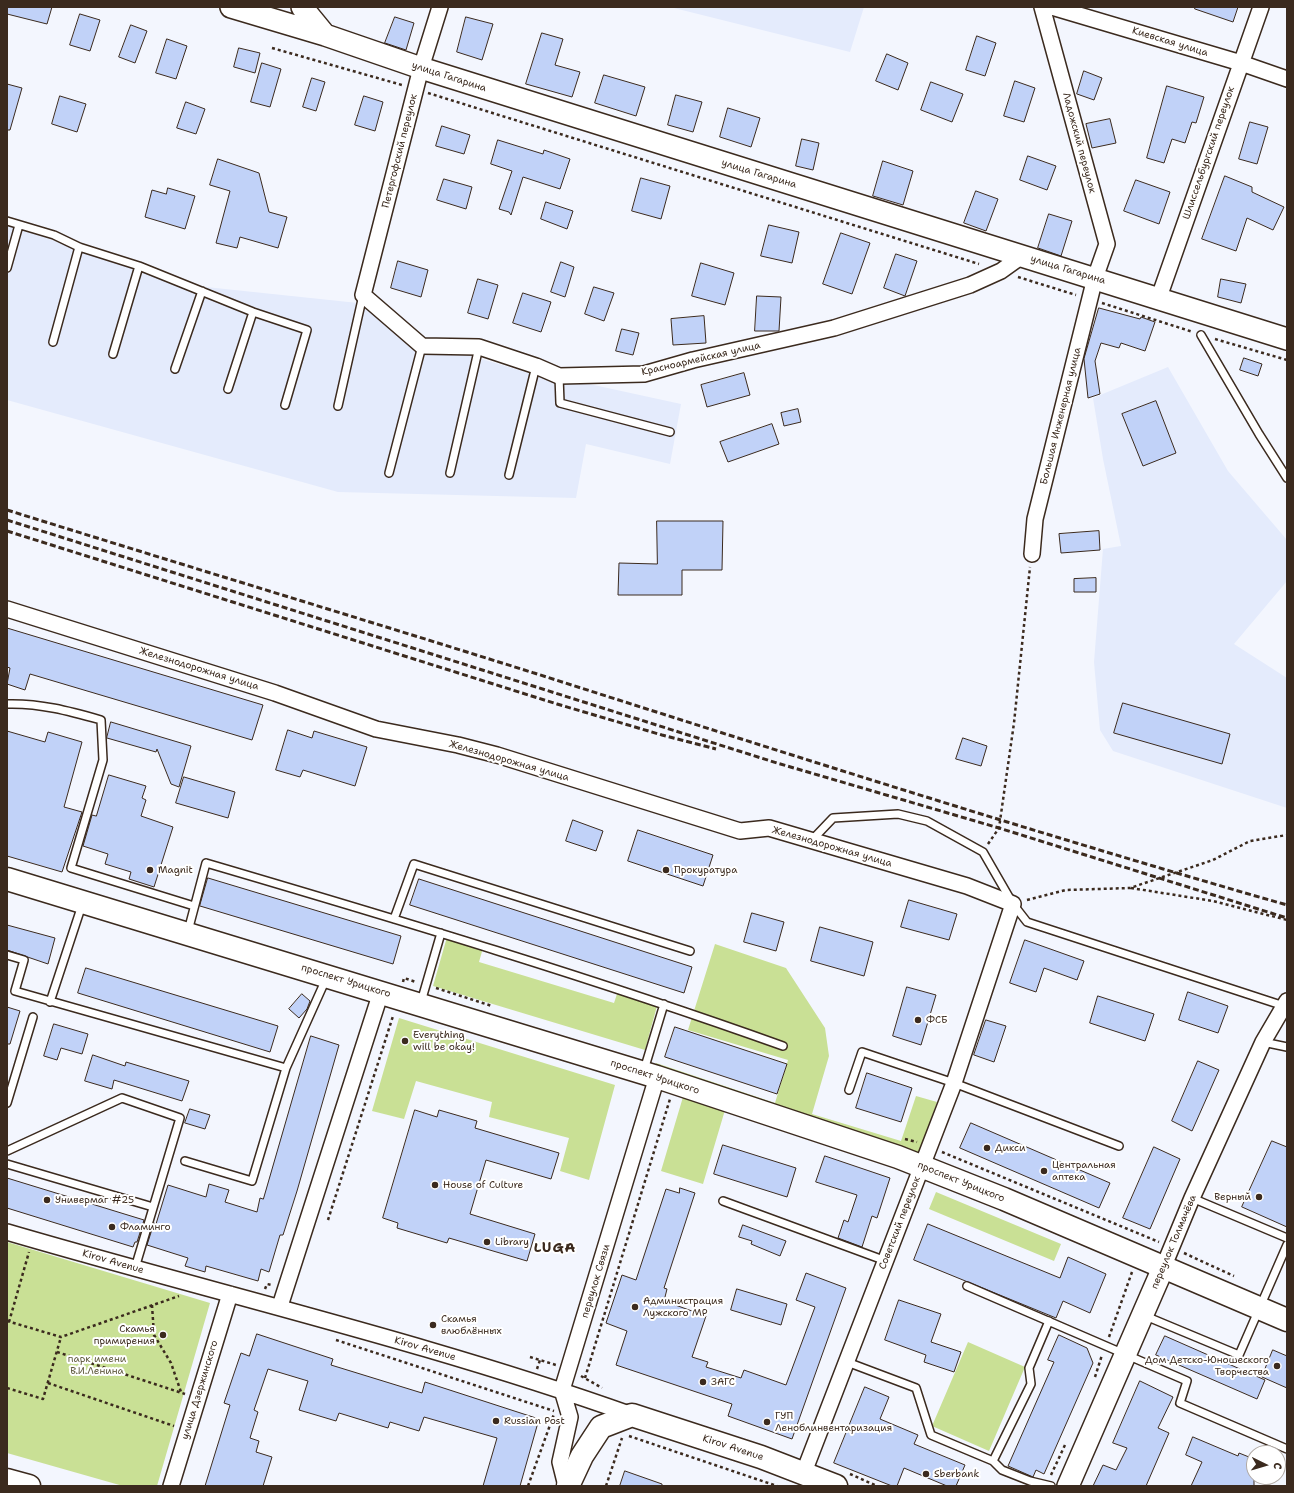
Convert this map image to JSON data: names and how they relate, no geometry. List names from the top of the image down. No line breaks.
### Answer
{"streets":{"main road":["проспект Урицкого","Kirov Avenue"],"street":["Киевская улица","улица Гагарина","Ладожский переулок","Петергофский переулок","Шлиссельбургский переулок","Красноармейская улица","Большая Инженерная улица","Железнодорожная улица","Советский переулок","переулок Толмачёва","переулок Связи","улица Дзержинского"]},"crossings":[["Киевская улица","Шлиссельбургский переулок"],["улица Гагарина","Ладожский переулок"],["улица Гагарина","Петергофский переулок"],["улица Гагарина","Шлиссельбургский переулок"],["улица Гагарина","Красноармейская улица"],["улица Гагарина","Большая Инженерная улица"],["Ладожский переулок","Большая Инженерная улица"],["Железнодорожная улица","Советский переулок"],["проспект Урицкого","Советский переулок"],["проспект Урицкого","переулок Толмачёва"],["проспект Урицкого","переулок Связи"],["Советский переулок","Kirov Avenue"],["Kirov Avenue","переулок Связи"],["Kirov Avenue","улица Дзержинского"]],"districts":["LUGA"],"parks":["парк имени В.И.Ленина"],"places":["Magnit","Прокуратура","ФСБ","Everything will be okay!","Дикси","Центральная аптека","House of Culture","Верный","Универмаг #25","Фламинго","Library","Администрация Лужского МР","Скамья влюблённых","Скамья примирения","Дом Детско-Юношеского Творчества","ЗАГС","Russian Post","ГУП Леноблинвентаризация","Sberbank"],"north":"right"}
